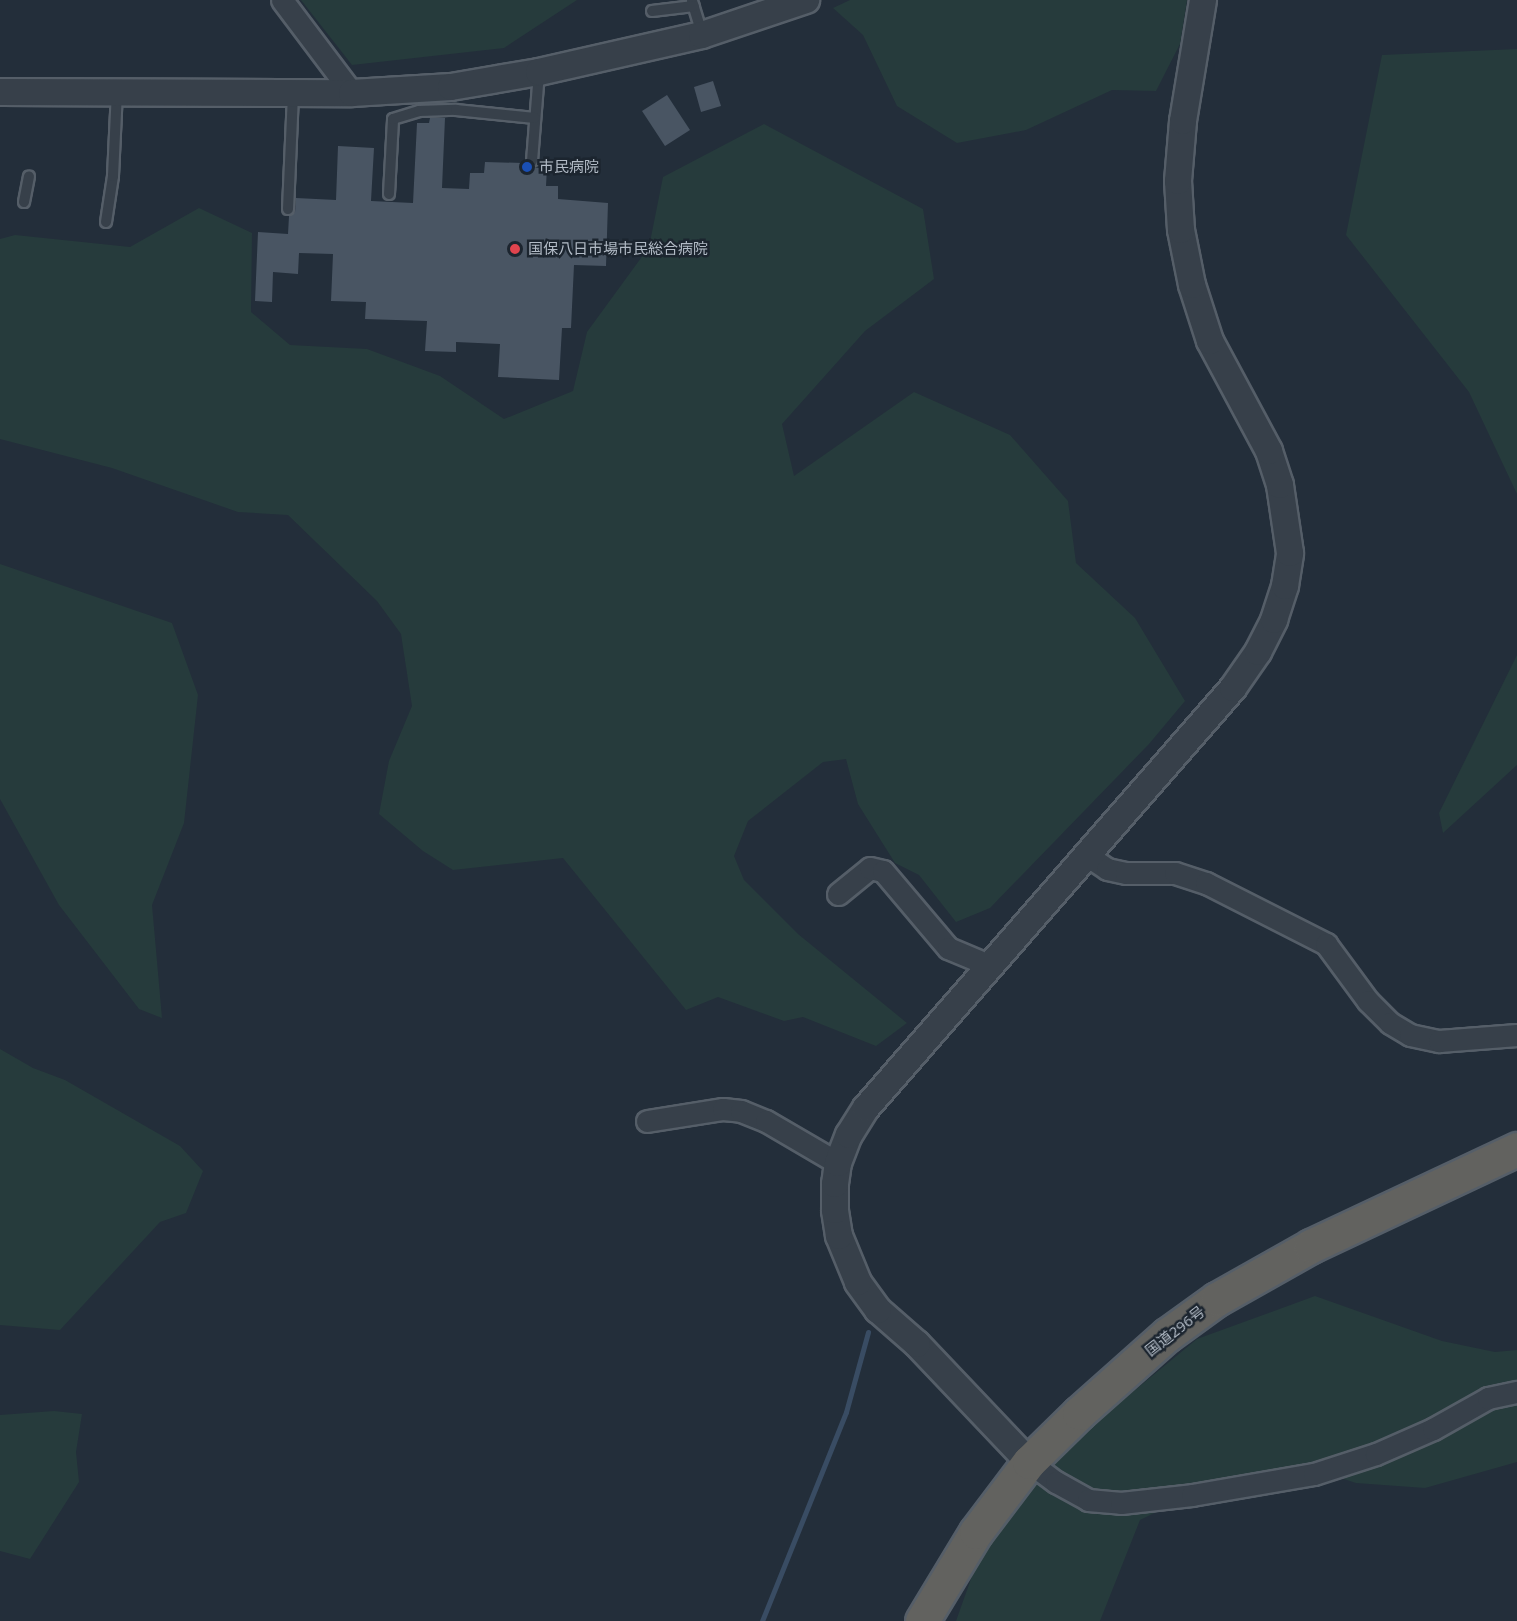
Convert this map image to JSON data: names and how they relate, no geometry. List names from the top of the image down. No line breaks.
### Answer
{"streets":{"highway":["国道296号"]},"places":["市民病院","国保八日市場市民総合病院"]}
